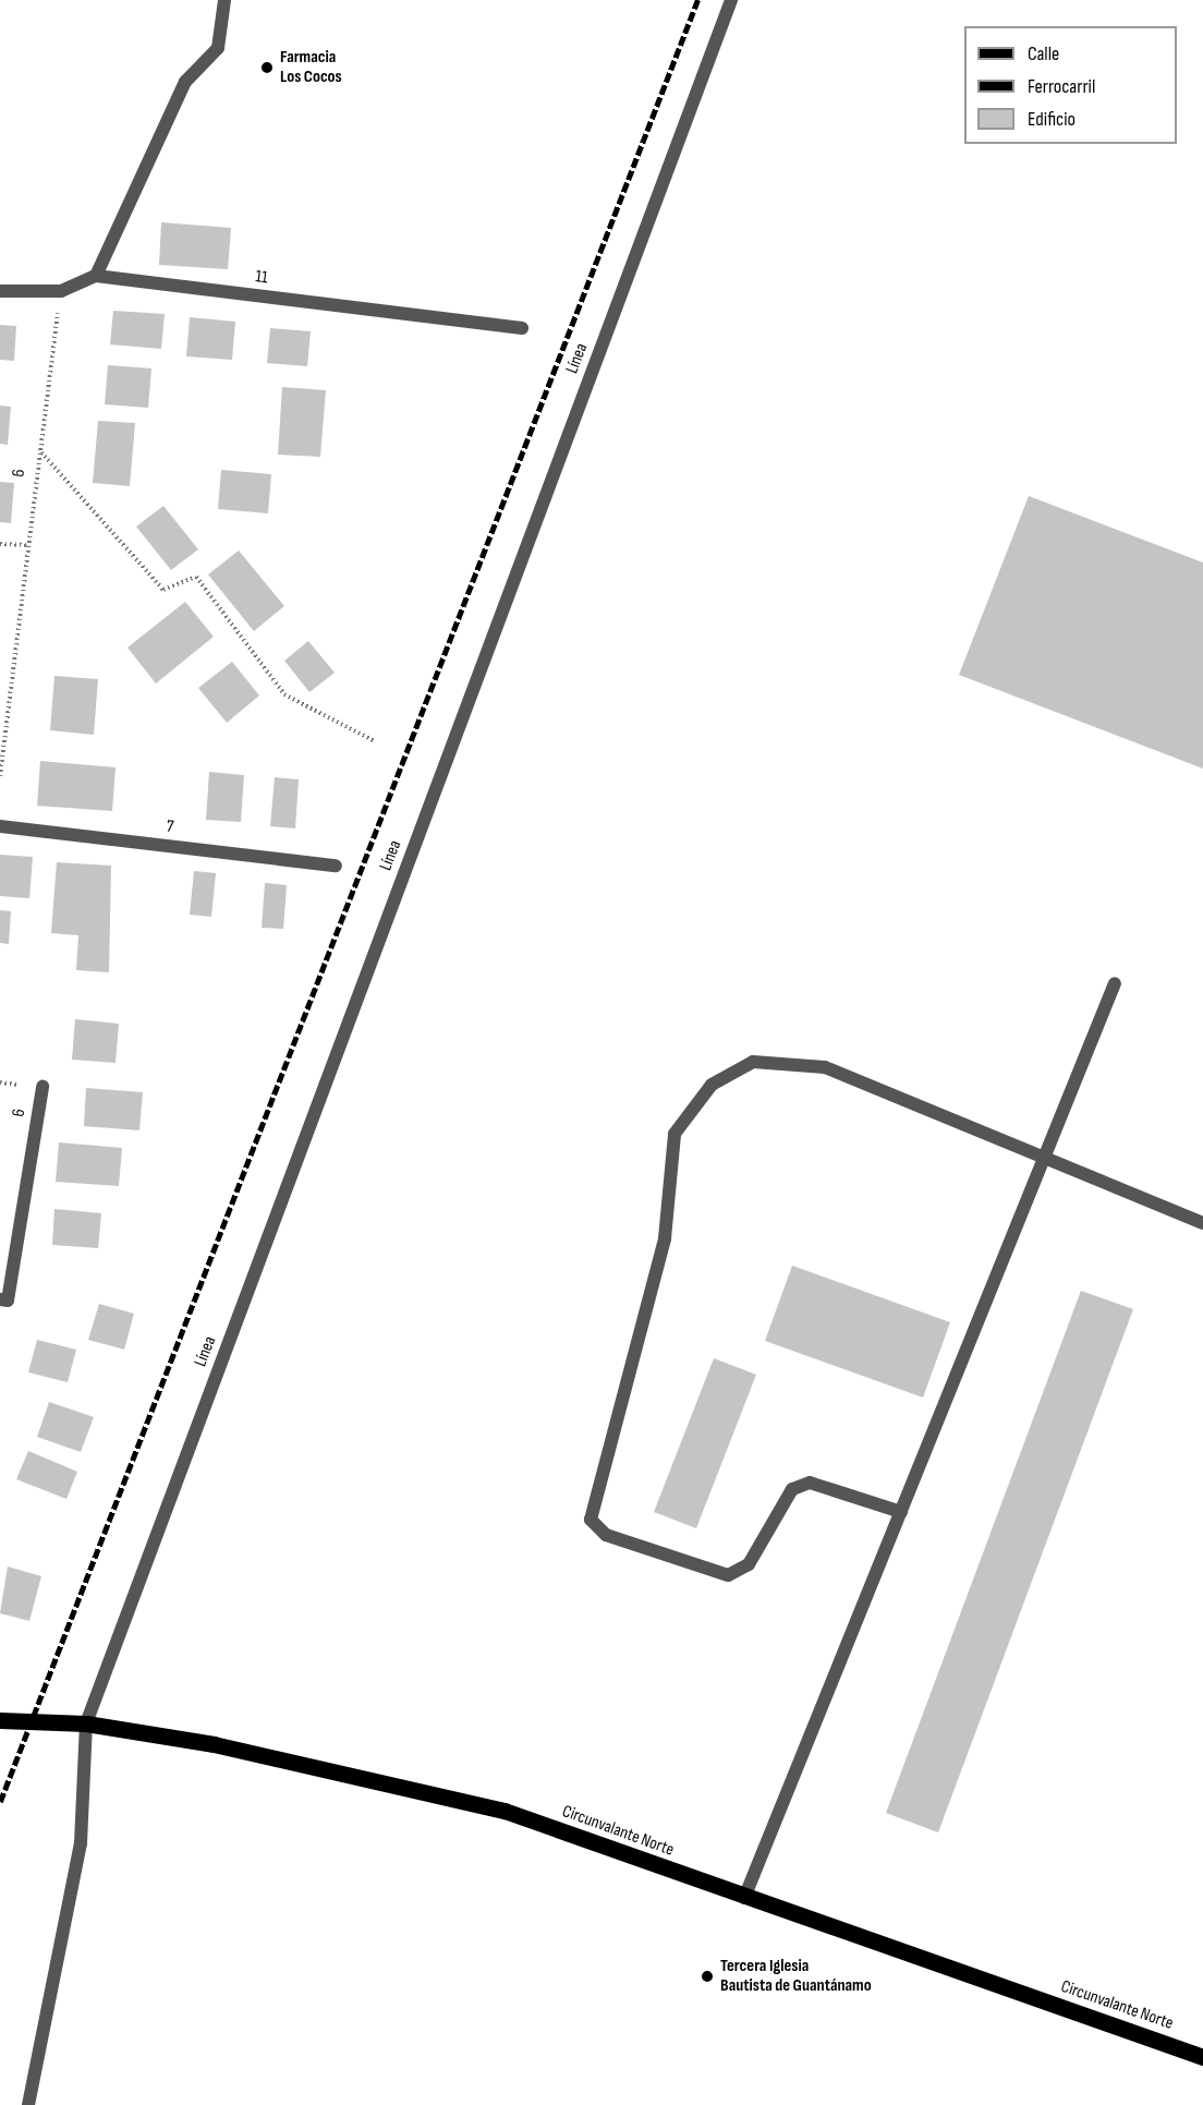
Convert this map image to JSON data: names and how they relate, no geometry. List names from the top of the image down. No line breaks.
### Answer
{"streets":{"main road":["Circunvalante Norte"],"street":["11","Línea","6","7"]},"crossings":[["Línea","Circunvalante Norte"]],"places":["Farmacia Los Cocos","Tercera Iglesia Bautista de Guantánamo"],"legend":["Calle","Ferrocarril","Edificio"]}
